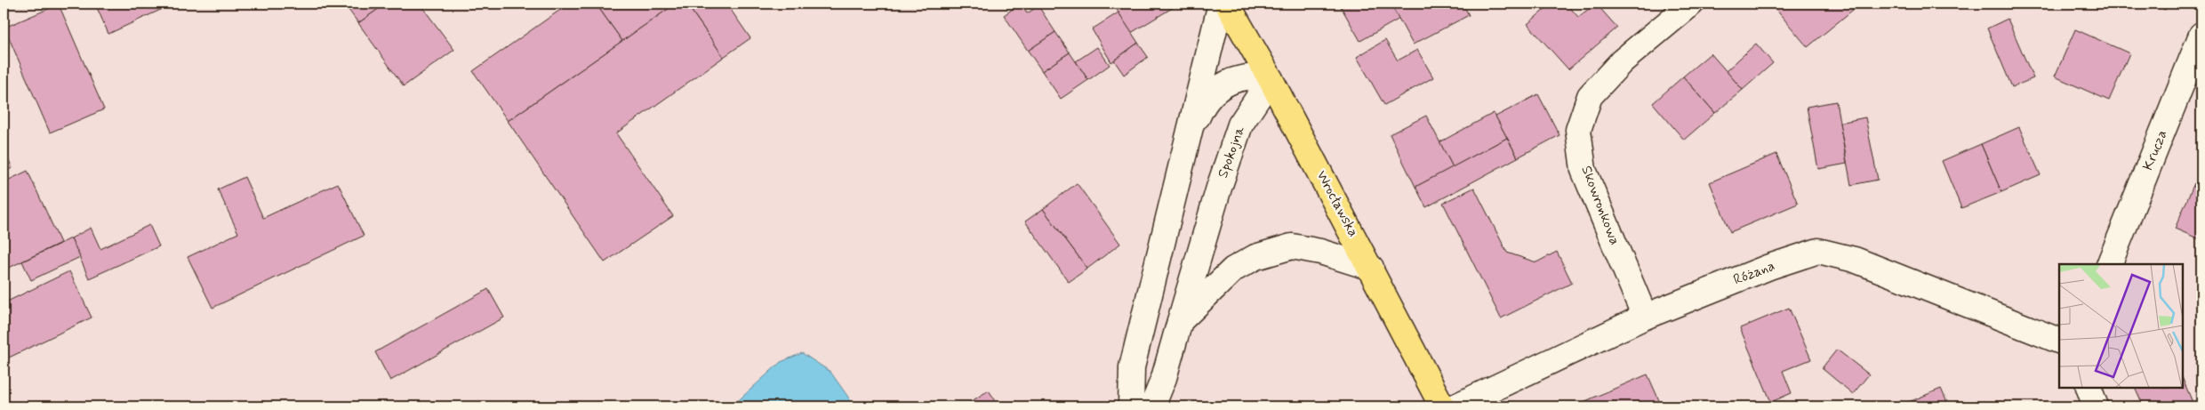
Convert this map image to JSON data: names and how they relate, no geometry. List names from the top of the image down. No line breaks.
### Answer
{"streets":{"main road":["Wrocławska"],"street":["Krucza","Spokojna","Skowronkowa","Różana"]},"crossings":[["Spokojna","Wrocławska"],["Skowronkowa","Różana"]]}
